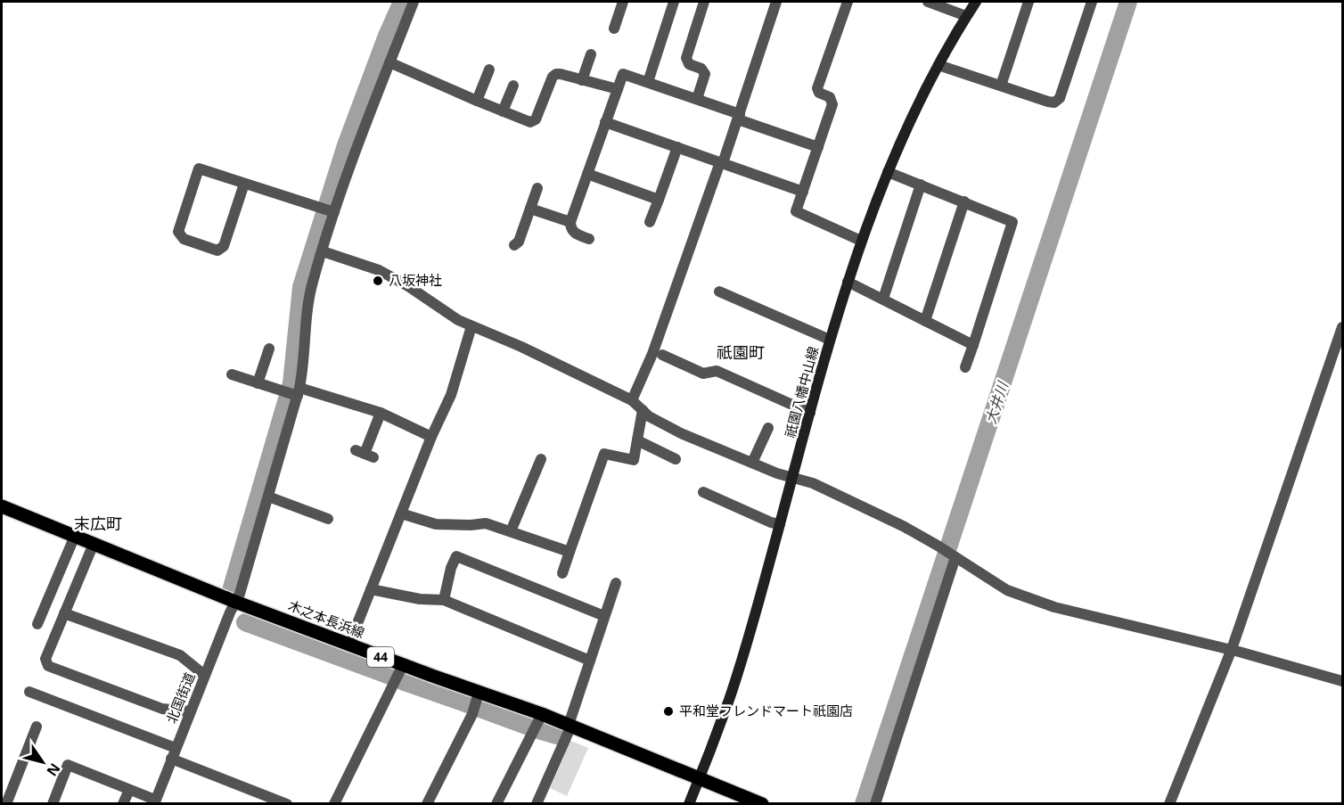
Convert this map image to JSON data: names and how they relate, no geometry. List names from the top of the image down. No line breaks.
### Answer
{"streets":{"main road":["祇園八幡中山線","木之本長浜線","44"],"street":["北国街道"]},"crossings":[["祇園八幡中山線","木之本長浜線"],["木之本長浜線","北国街道"]],"districts":["祇園町","末広町"],"water":["大井川"],"places":["八坂神社","平和堂フレンドマート祇園店"],"north":"bottom right"}
